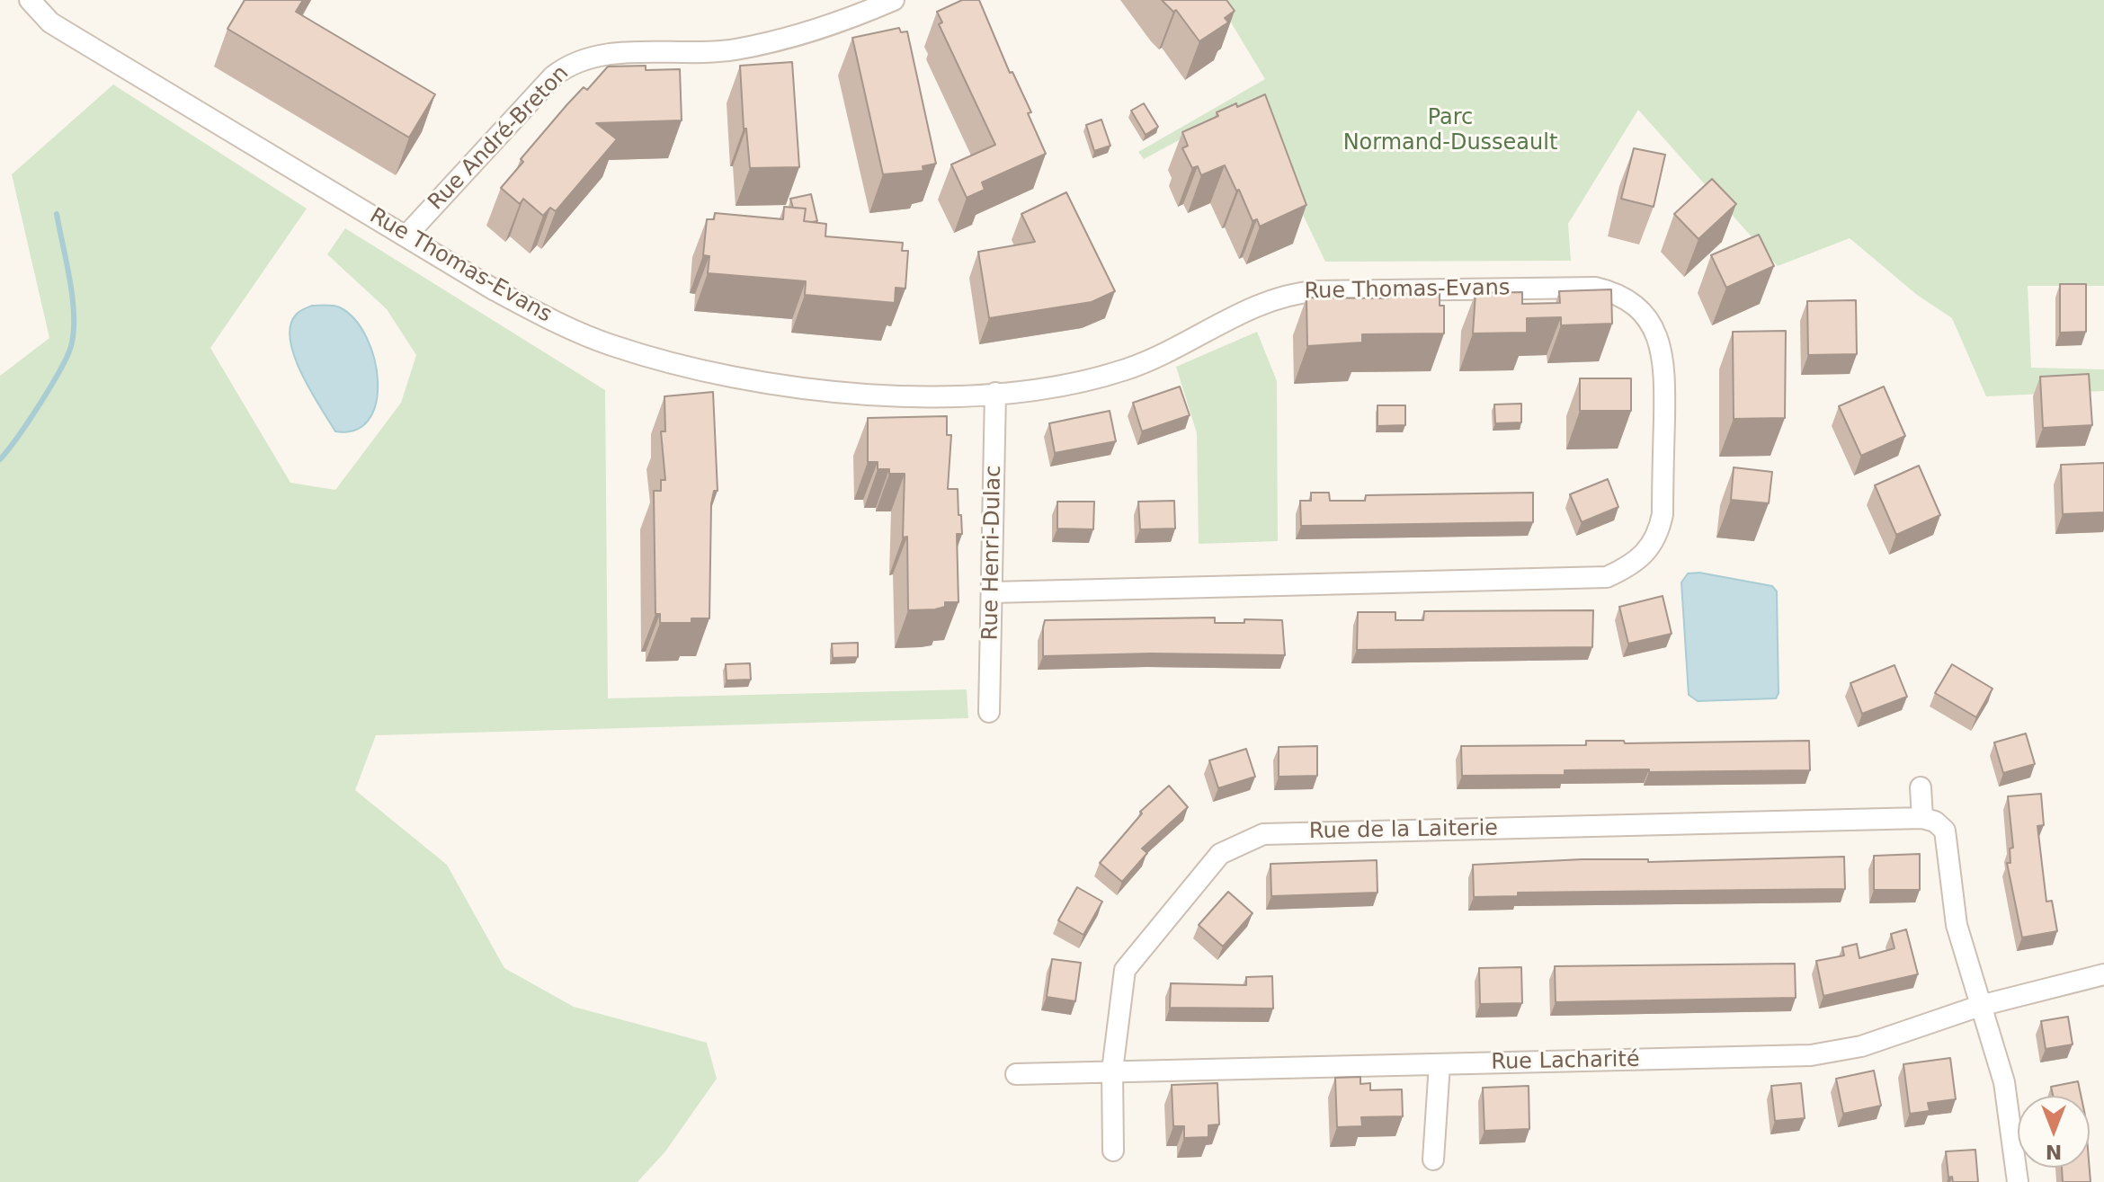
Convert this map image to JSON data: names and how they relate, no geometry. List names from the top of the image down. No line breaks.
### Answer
{"streets":{"street":["Rue André-Breton","Rue Thomas-Evans","Rue Henri-Dulac","Rue de la Laiterie","Rue Lacharité"]},"crossings":[["Rue André-Breton","Rue Thomas-Evans"],["Rue Thomas-Evans","Rue Henri-Dulac"],["Rue de la Laiterie","Rue Lacharité"]],"parks":["Parc Normand-Dusseault"],"north":"bottom"}
